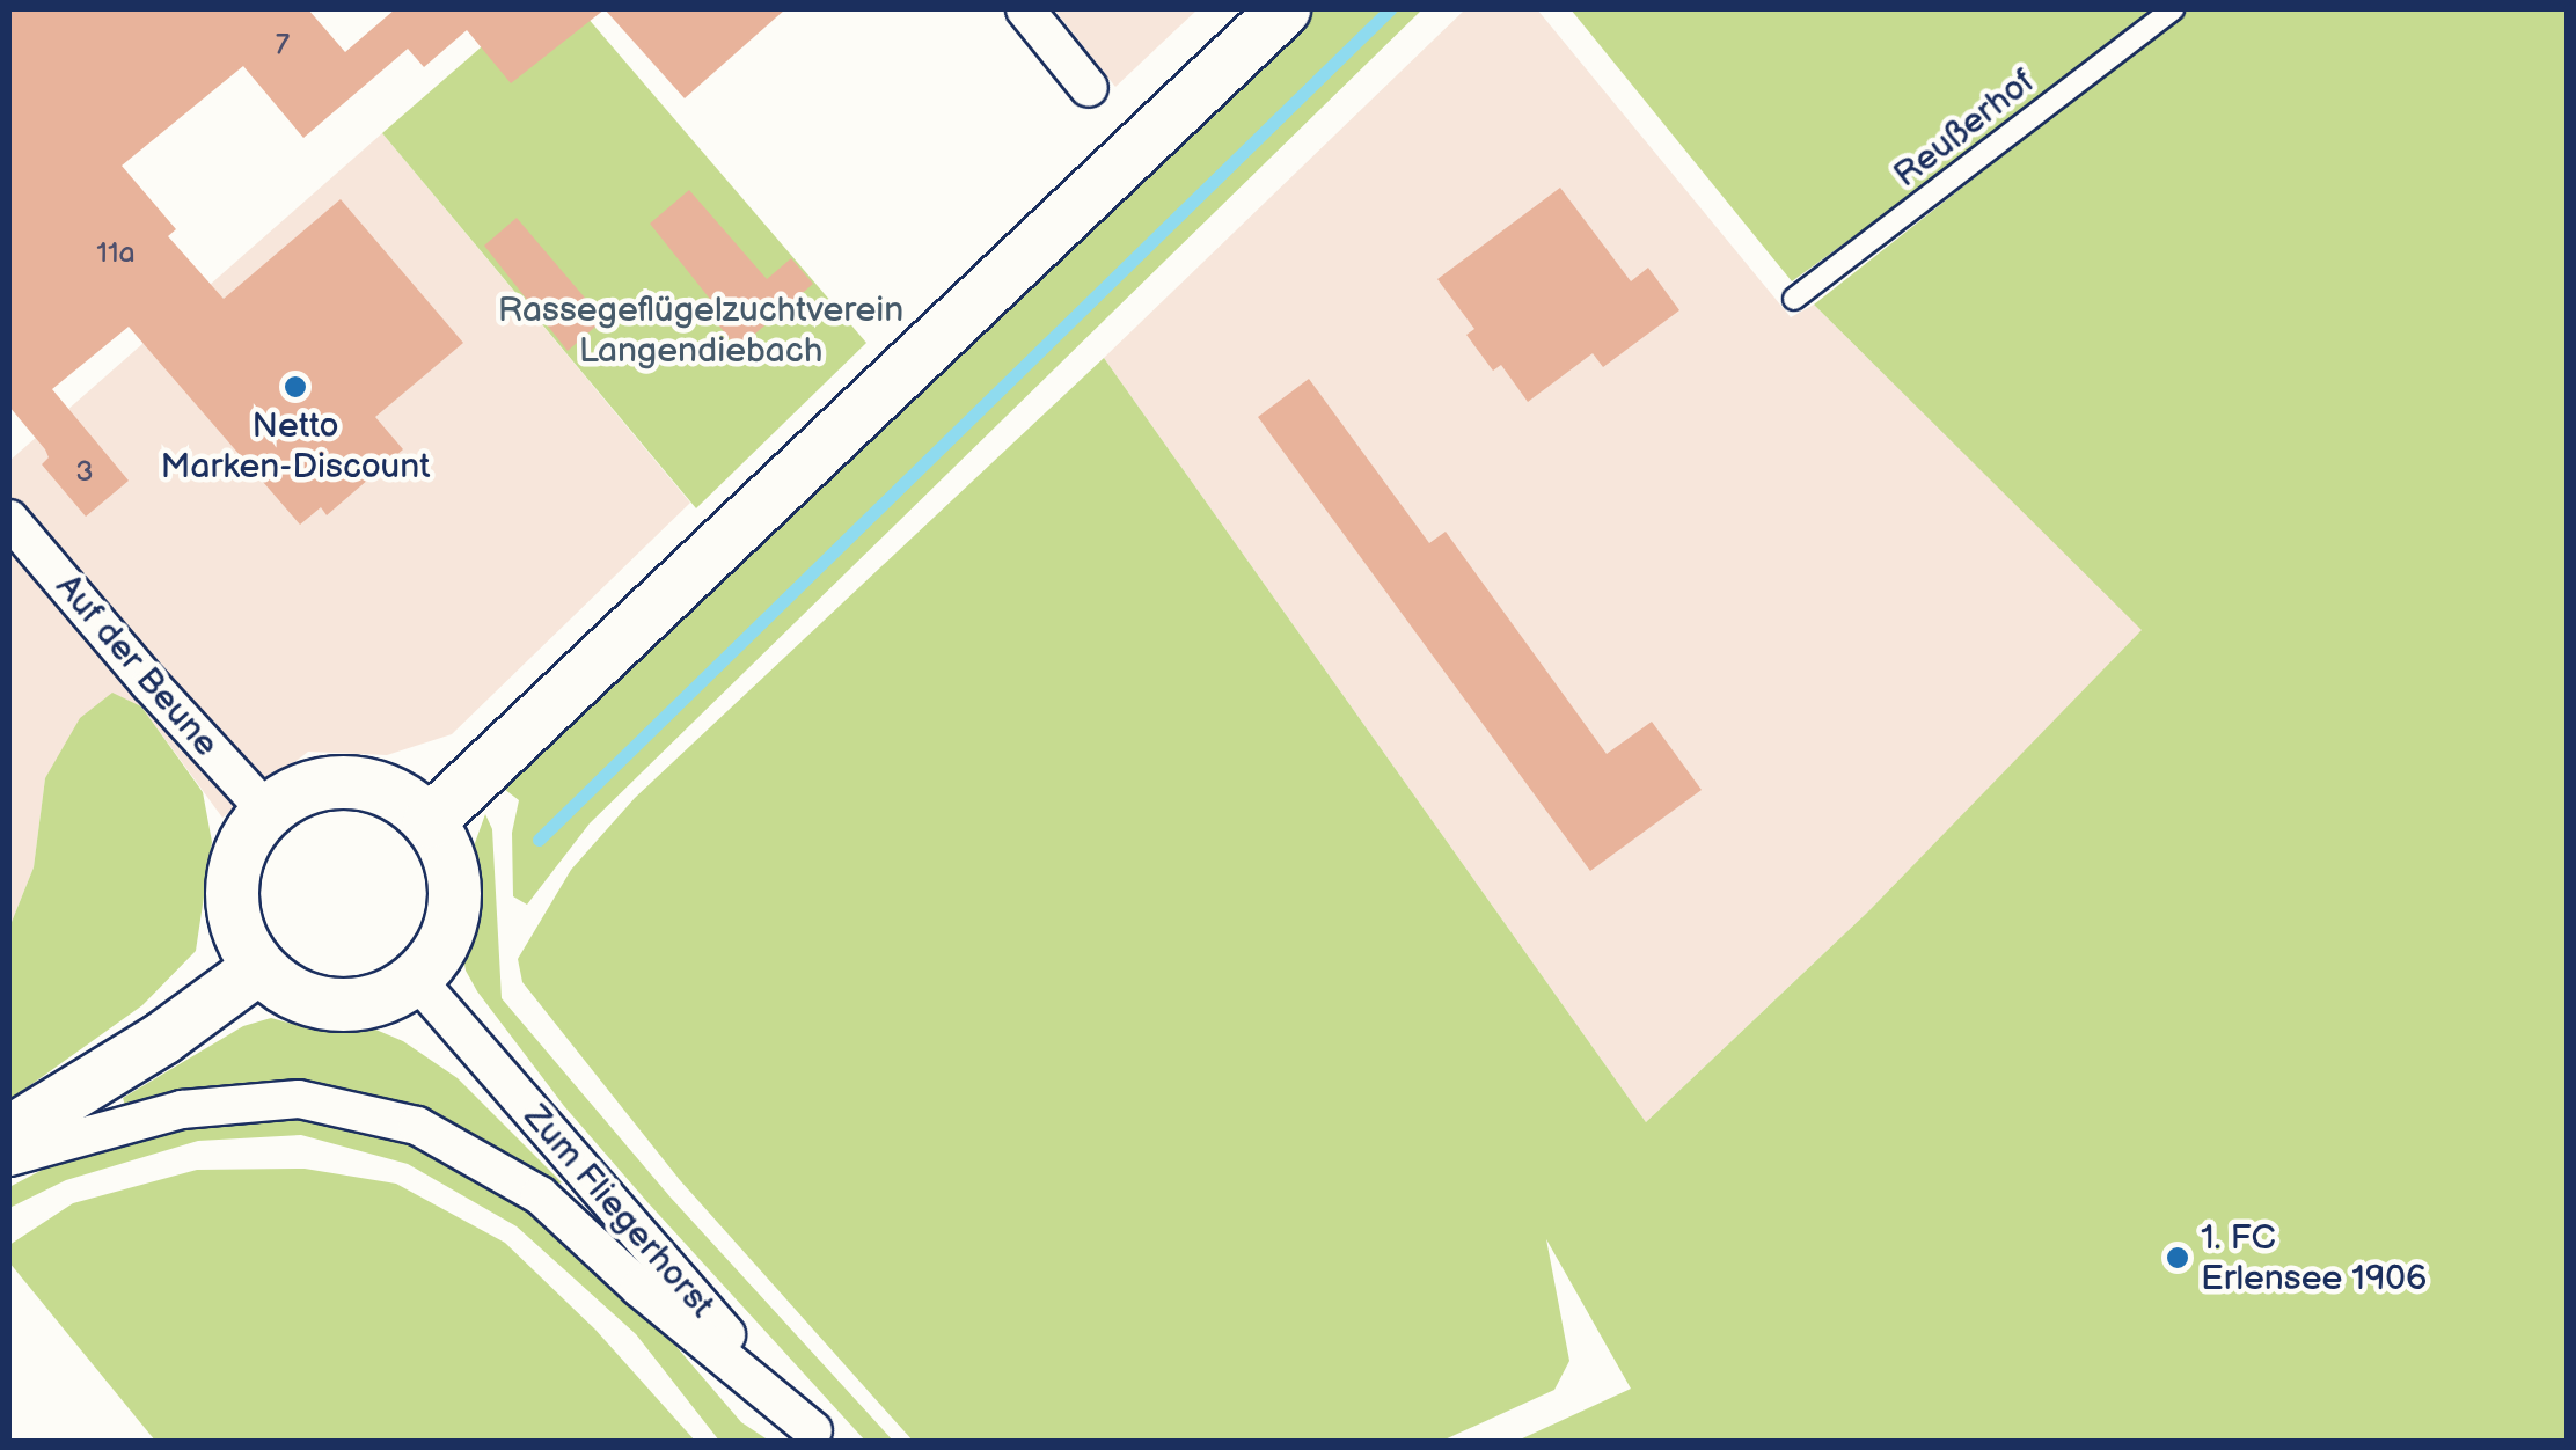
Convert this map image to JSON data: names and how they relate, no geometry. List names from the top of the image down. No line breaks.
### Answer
{"streets":{"street":["Auf der Beune","Zum Fliegerhorst"],"lane":["Reußerhof"]},"crossings":[["Auf der Beune","Zum Fliegerhorst"]],"parks":["Rassegeflügelzuchtverein Langendiebach"],"places":["Netto Marken-Discount","1. FC Erlensee 1906"],"house_numbers":["7","11a","3"]}
